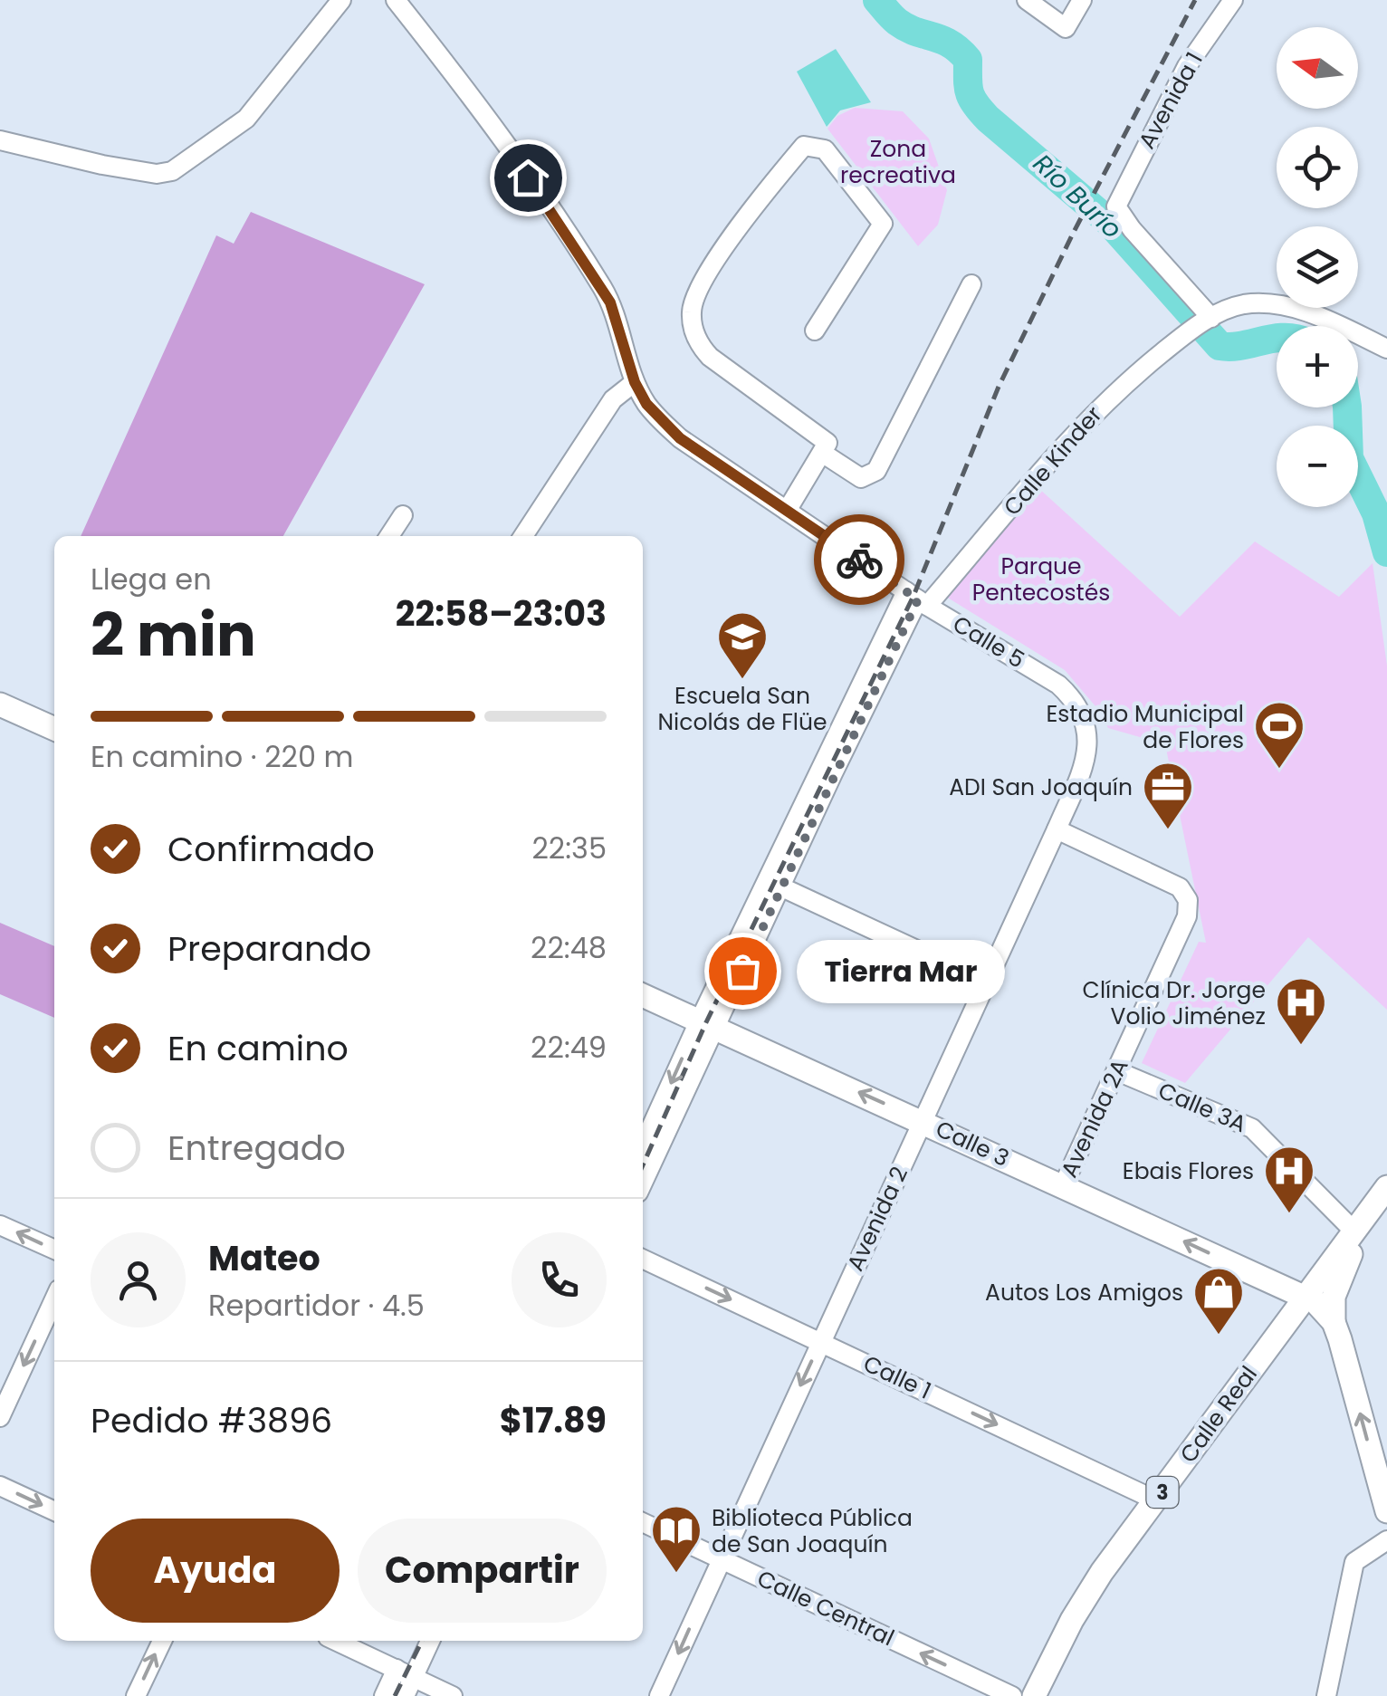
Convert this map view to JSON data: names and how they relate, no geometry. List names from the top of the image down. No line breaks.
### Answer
{"streets":{"main road":["Calle 3","Calle Real","3"],"street":["Avenida 1","Calle Kinder","Calle 5","Calle 3A","Avenida 2A","Avenida 2","Calle 1","Calle Central"]},"crossings":[["Avenida 1","Calle Kinder"],["Calle Kinder","Calle 5"],["Calle Kinder","Calle 3"],["Calle 5","Avenida 2"],["Calle 3A","Avenida 2A"],["Calle 3A","Calle Real"],["Avenida 2A","Calle 3"],["Avenida 2A","Avenida 2"],["Calle 3","Avenida 2"],["Calle 3","Calle Real"],["Avenida 2","Calle 1"],["Avenida 2","Calle Central"],["Calle 1","Calle Real"]],"one_way":["Calle 3","Avenida 2","Calle 1","Calle Central"],"water":["Río Burío"],"parks":["Zona recreativa","Parque Pentecostés"],"places":{"school or university":["Escuela San Nicolás de Flüe"],"sports":["Estadio Municipal de Flores"],"office":["ADI San Joaquín"],"other":["Tierra Mar"],"hospital":["Clínica Dr. Jorge Volio Jiménez","Ebais Flores"],"shop":["Autos Los Amigos"],"library":["Biblioteca Pública de San Joaquín"]},"north":"left","page":{"map_buttons":["+","−"],"heading":["2 min","Llega en","22:58–23:03"],"panel":["Mateo","Repartidor · 4.5","Pedido #3896","$17.89"],"bar":"En camino · 220 m","list":[["Confirmado","22:35"],["Preparando","22:48"],["En camino","22:49"],"Entregado"],"bubble":"Tierra Mar","buttons":["Ayuda","Compartir"]}}
